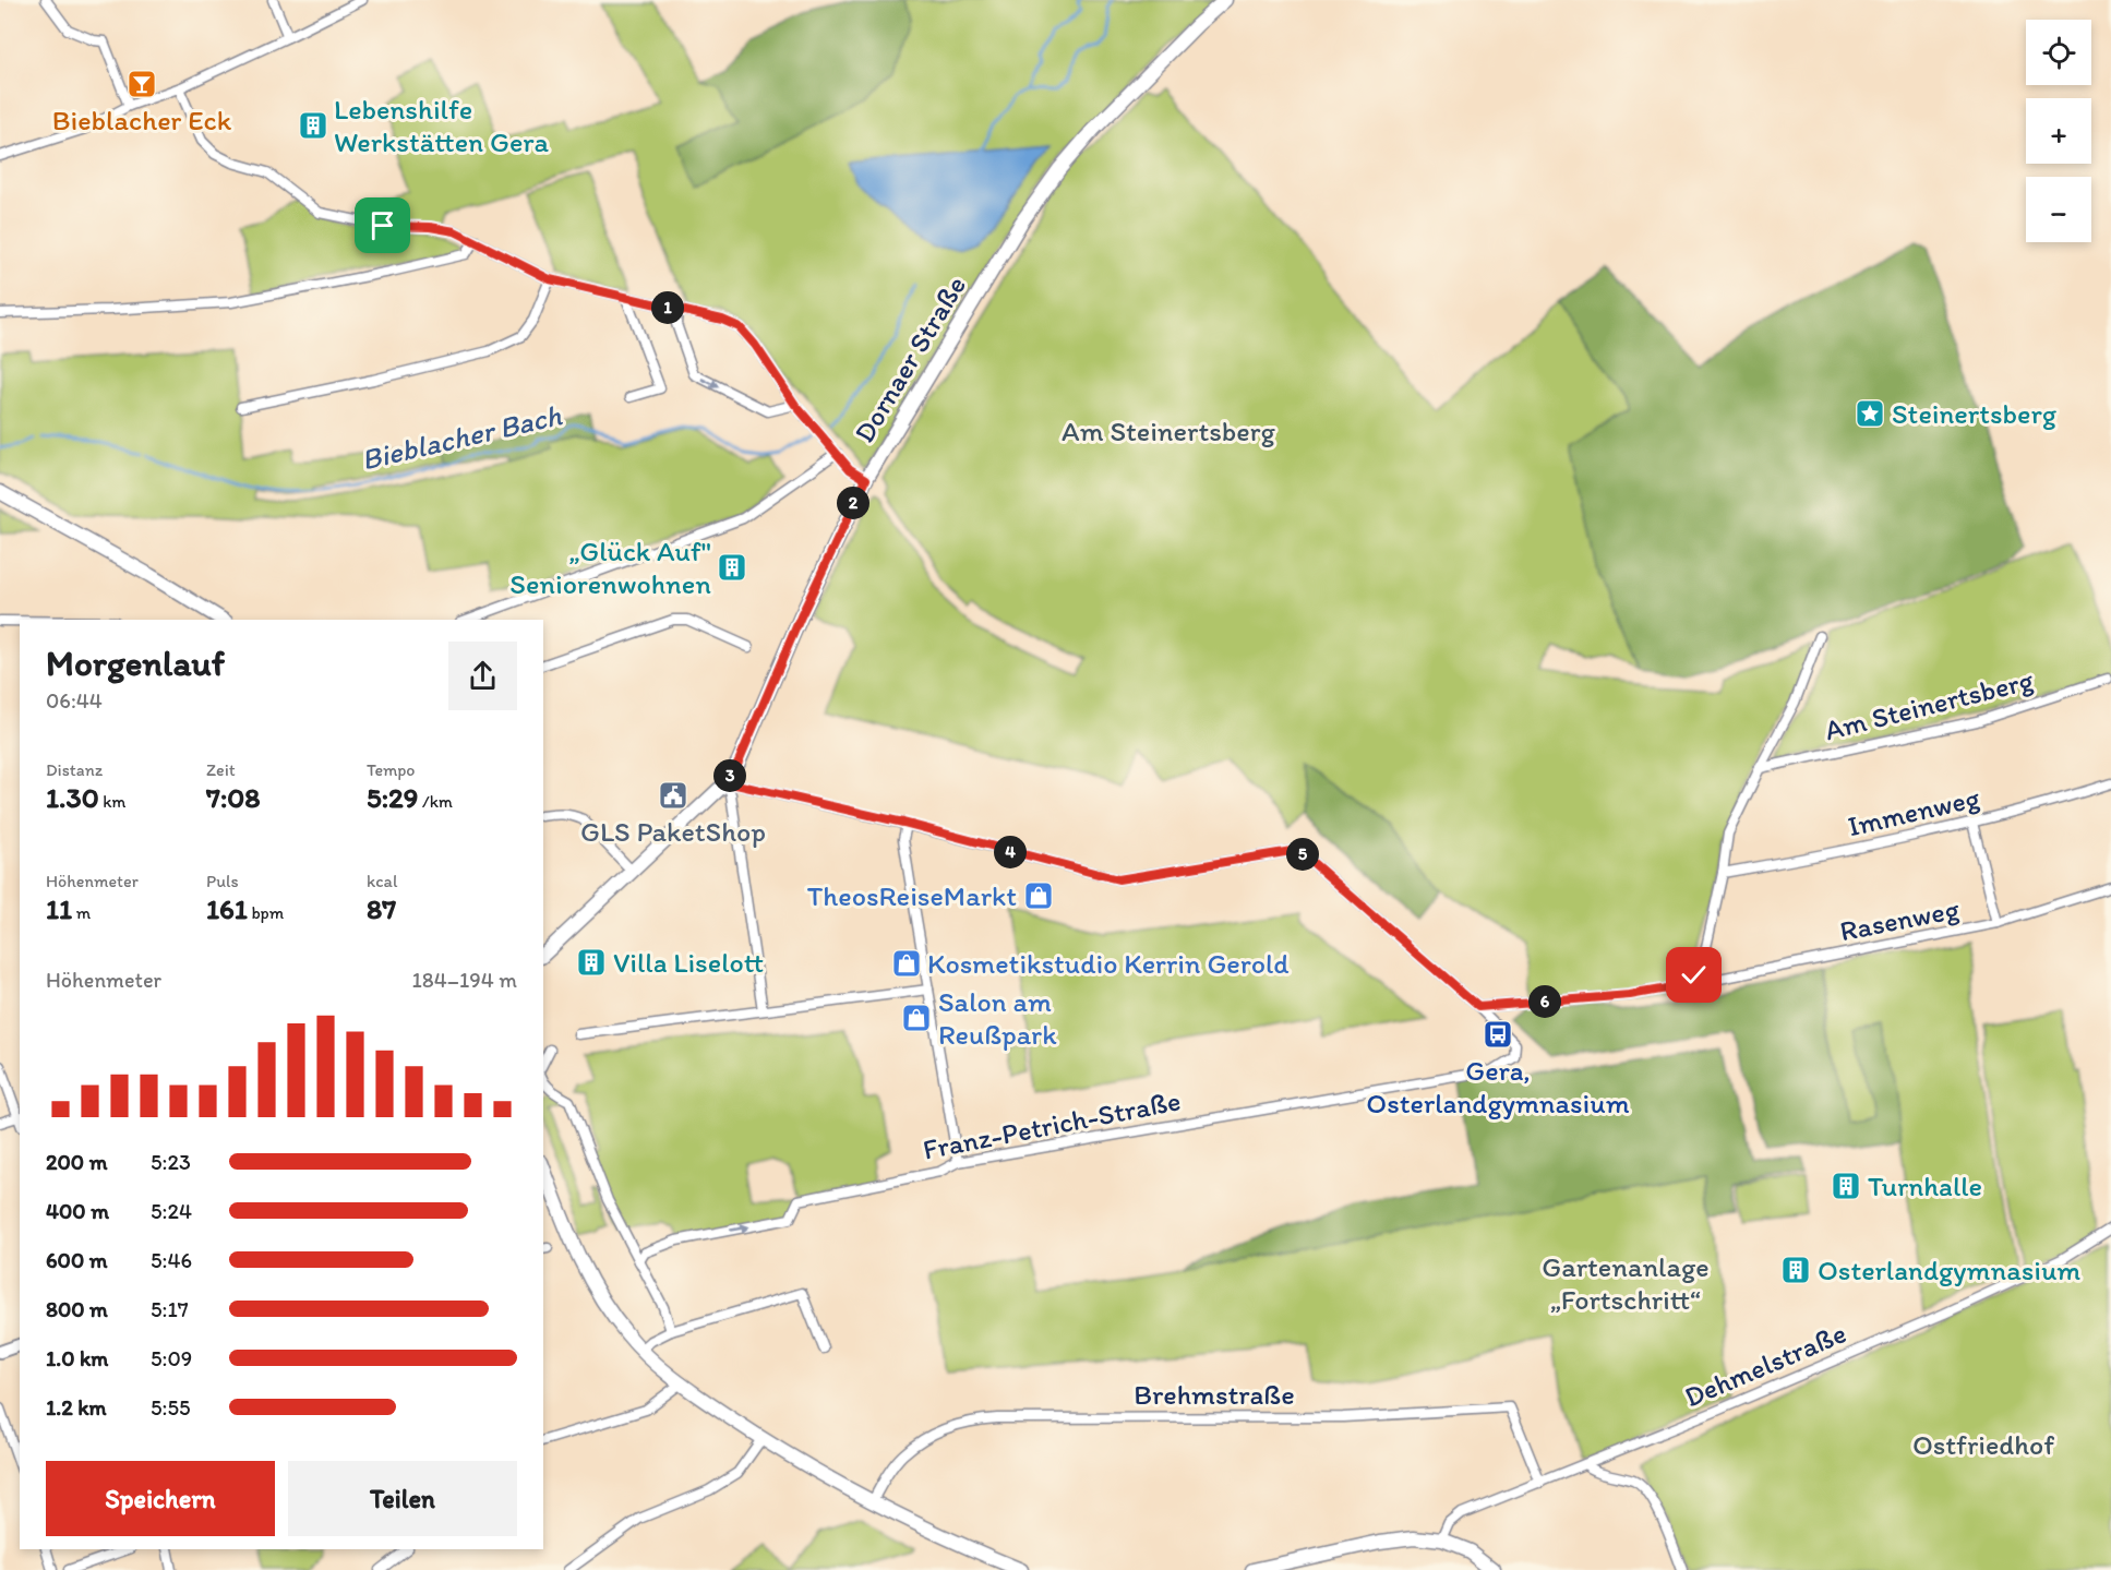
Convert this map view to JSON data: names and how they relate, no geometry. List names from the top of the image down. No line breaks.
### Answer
{"streets":{"main road":["Dornaer Straße"],"street":["Am Steinertsberg","Immenweg","Rasenweg","Franz-Petrich-Straße","Dehmelstraße","Brehmstraße"]},"crossings":[["Am Steinertsberg","Immenweg"],["Am Steinertsberg","Rasenweg"],["Dehmelstraße","Brehmstraße"]],"water":["Bieblacher Bach"],"parks":["Am Steinertsberg","Gartenanlage „Fortschritt“","Ostfriedhof"],"places":{"bar":["Bieblacher Eck"],"building":["Lebenshilfe Werkstätten Gera","„Glück Auf\" Seniorenwohnen","Villa Liselott","Turnhalle","Osterlandgymnasium"],"place":["Steinertsberg"],"public building":["GLS PaketShop"],"shop":["TheosReiseMarkt","Kosmetikstudio Kerrin Gerold","Salon am Reußpark"],"bus stop":["Gera, Osterlandgymnasium"]},"page":{"map_buttons":["+","−"],"pins":["1","2","3","4","5","6"],"heading":["Morgenlauf","06:44"],"stats":[["Distanz","1.30 km"],["Zeit","7:08"],["Tempo","5:29 /km"],["Höhenmeter","11 m"],["Puls","161 bpm"],["kcal","87"]],"chart":["Höhenmeter","184–194 m"],"list":[{"name":"200 m","note":"5:23"},{"name":"400 m","note":"5:24"},{"name":"600 m","note":"5:46"},{"name":"800 m","note":"5:17"},{"name":"1.0 km","note":"5:09"},{"name":"1.2 km","note":"5:55"}],"buttons":["Speichern","Teilen"]}}
